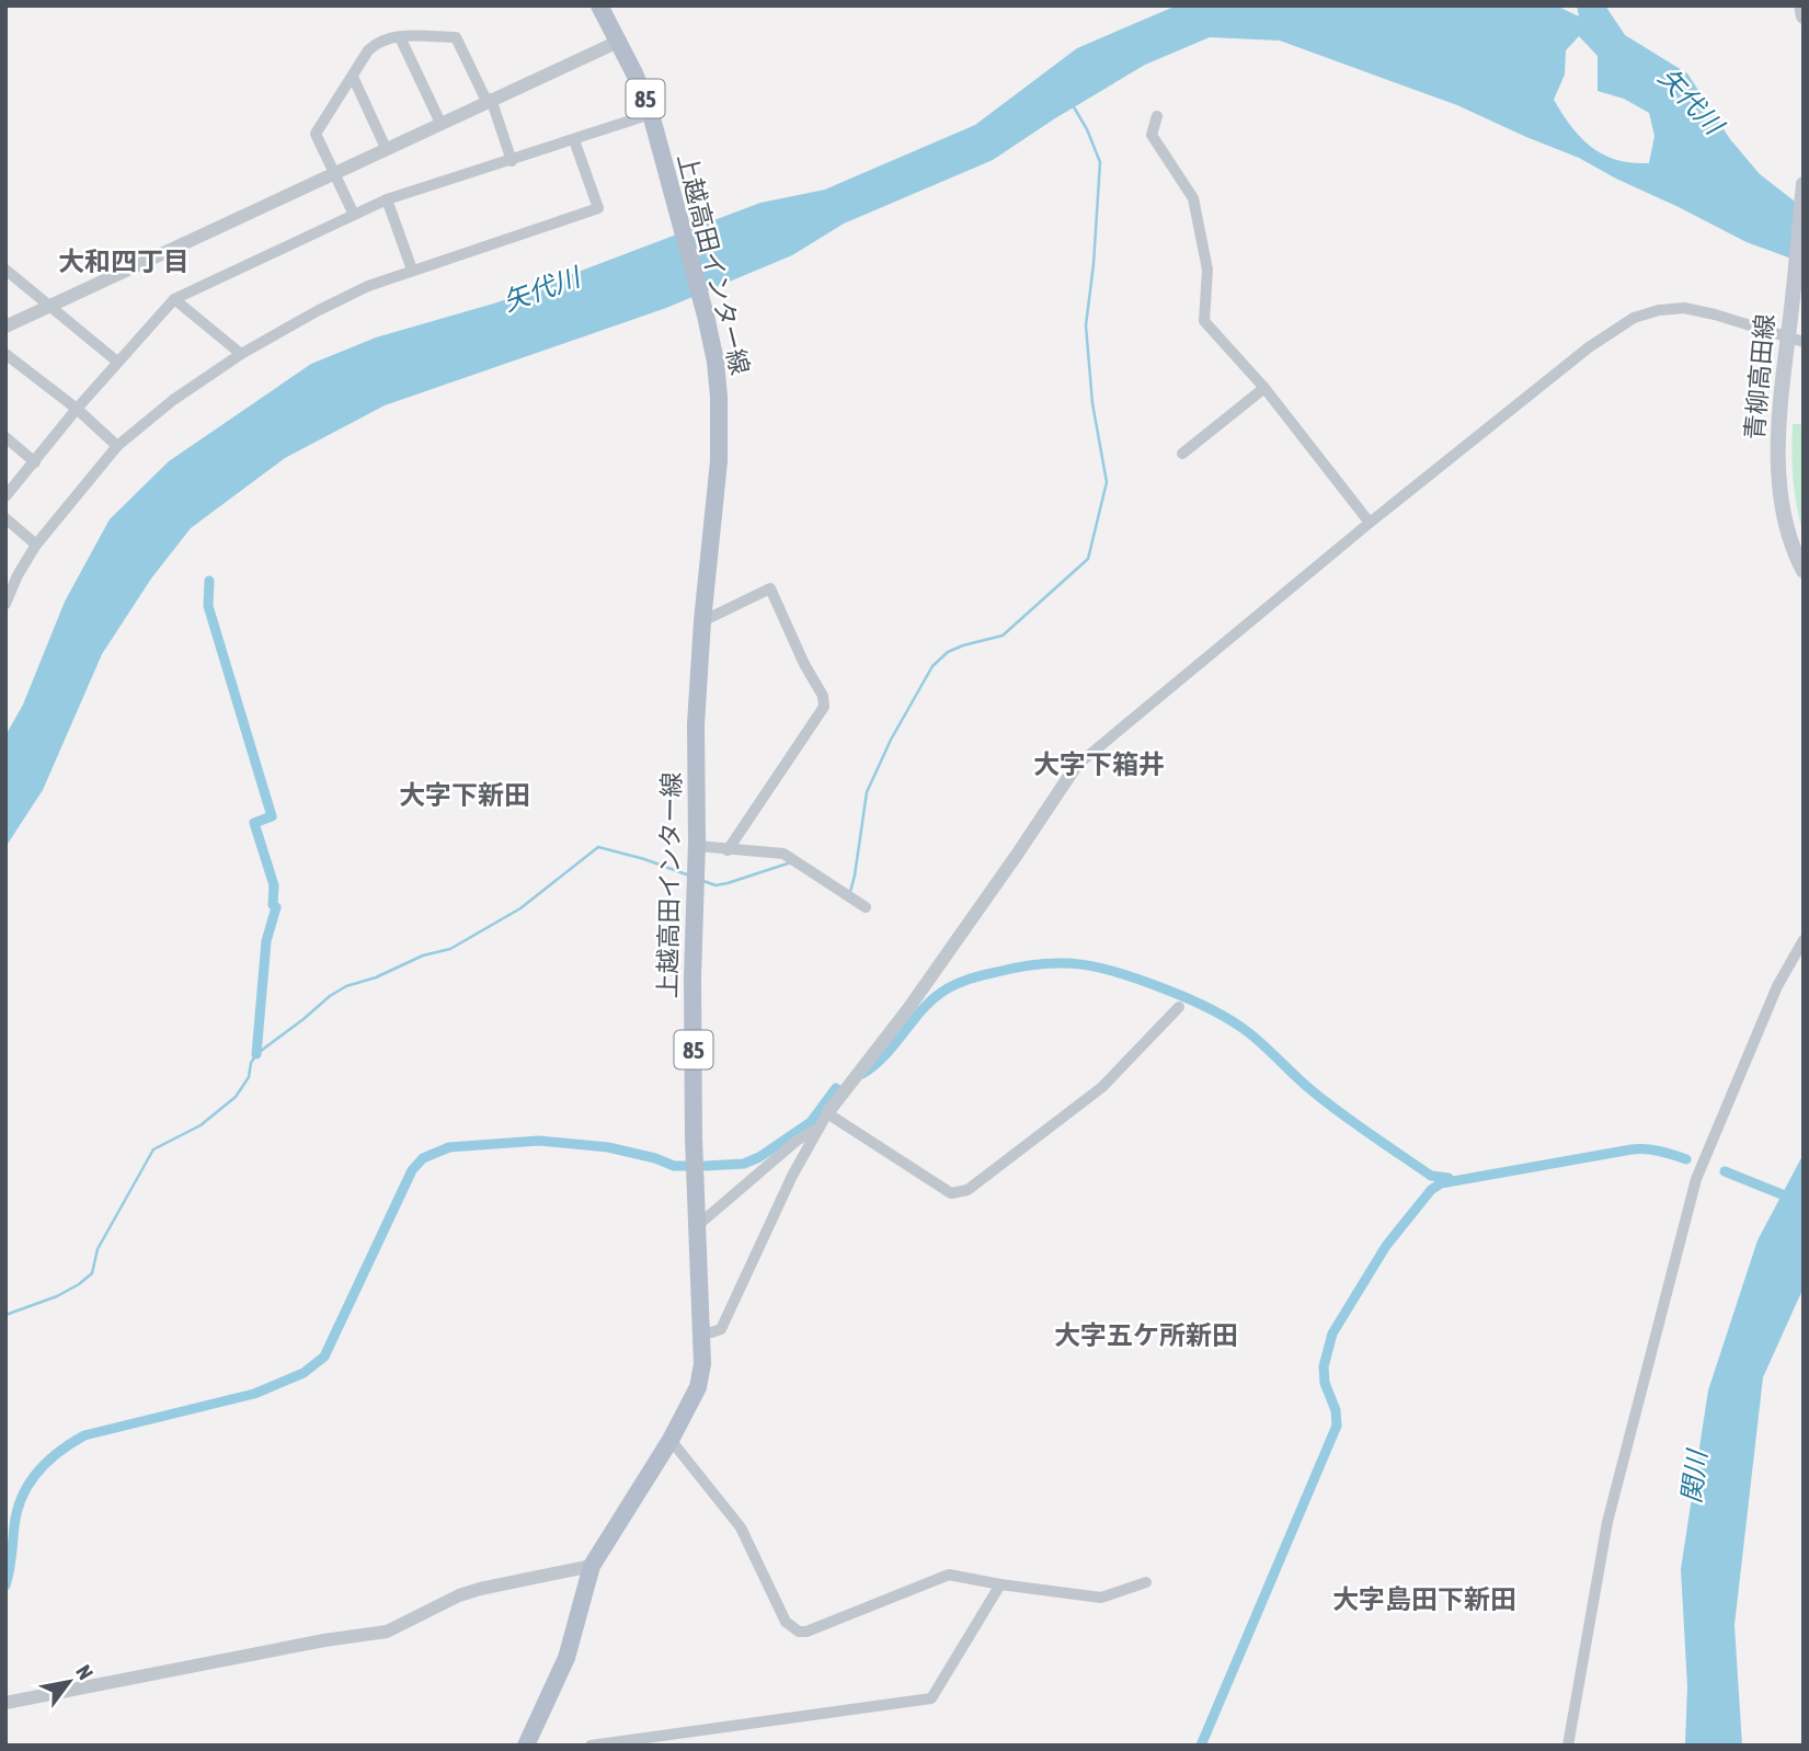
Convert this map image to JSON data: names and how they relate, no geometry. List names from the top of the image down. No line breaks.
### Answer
{"streets":{"main road":["85","上越高田インター線","青柳高田線"]},"districts":["大和四丁目","大字下箱井","大字下新田","大字五ケ所新田","大字島田下新田"],"water":["矢代川","関川"],"north":"top right"}
